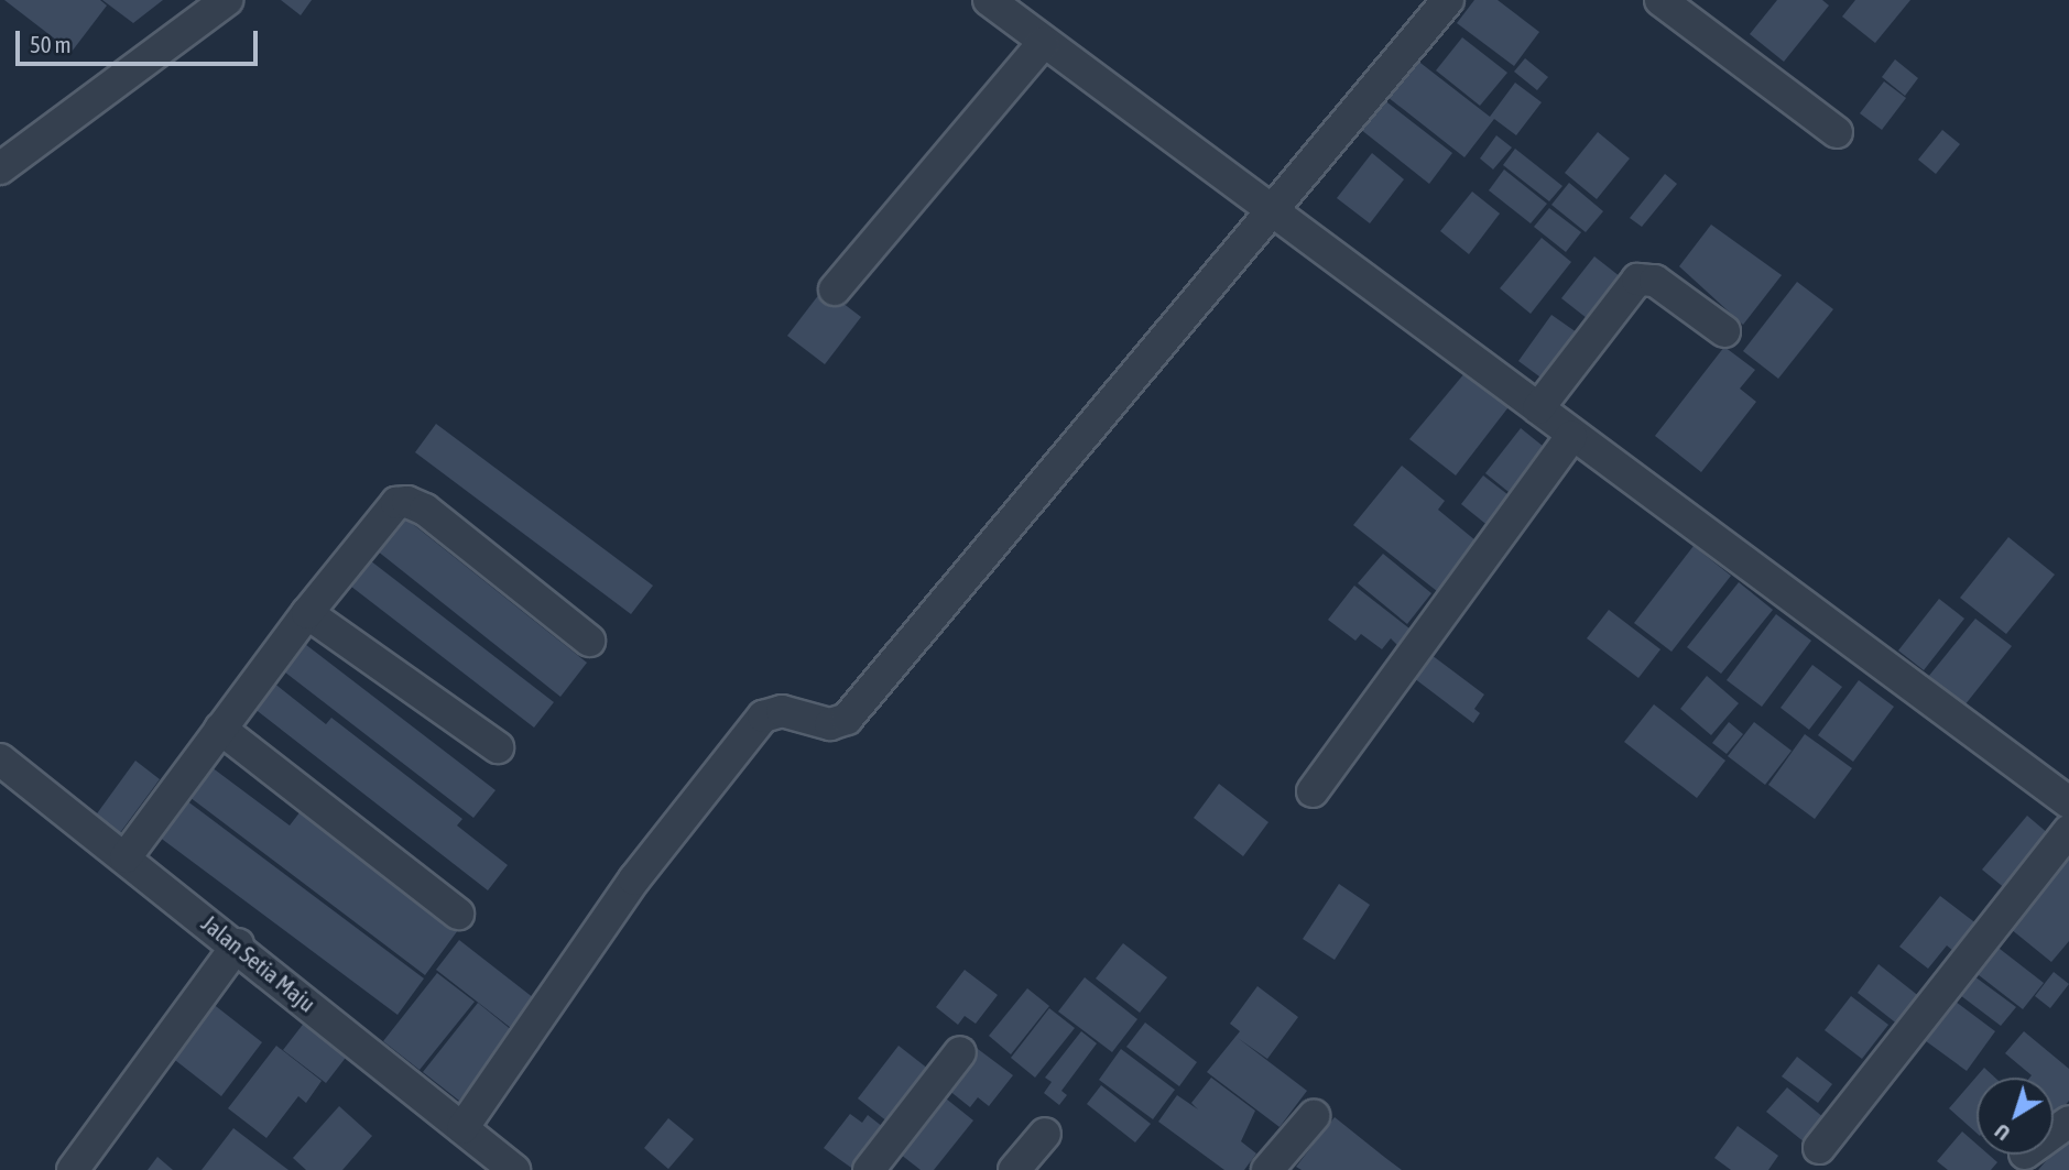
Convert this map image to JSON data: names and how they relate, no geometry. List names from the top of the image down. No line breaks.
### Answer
{"streets":{"street":["Jalan Setia Maju"]},"scale_bar":"50 m","north":"bottom left"}
